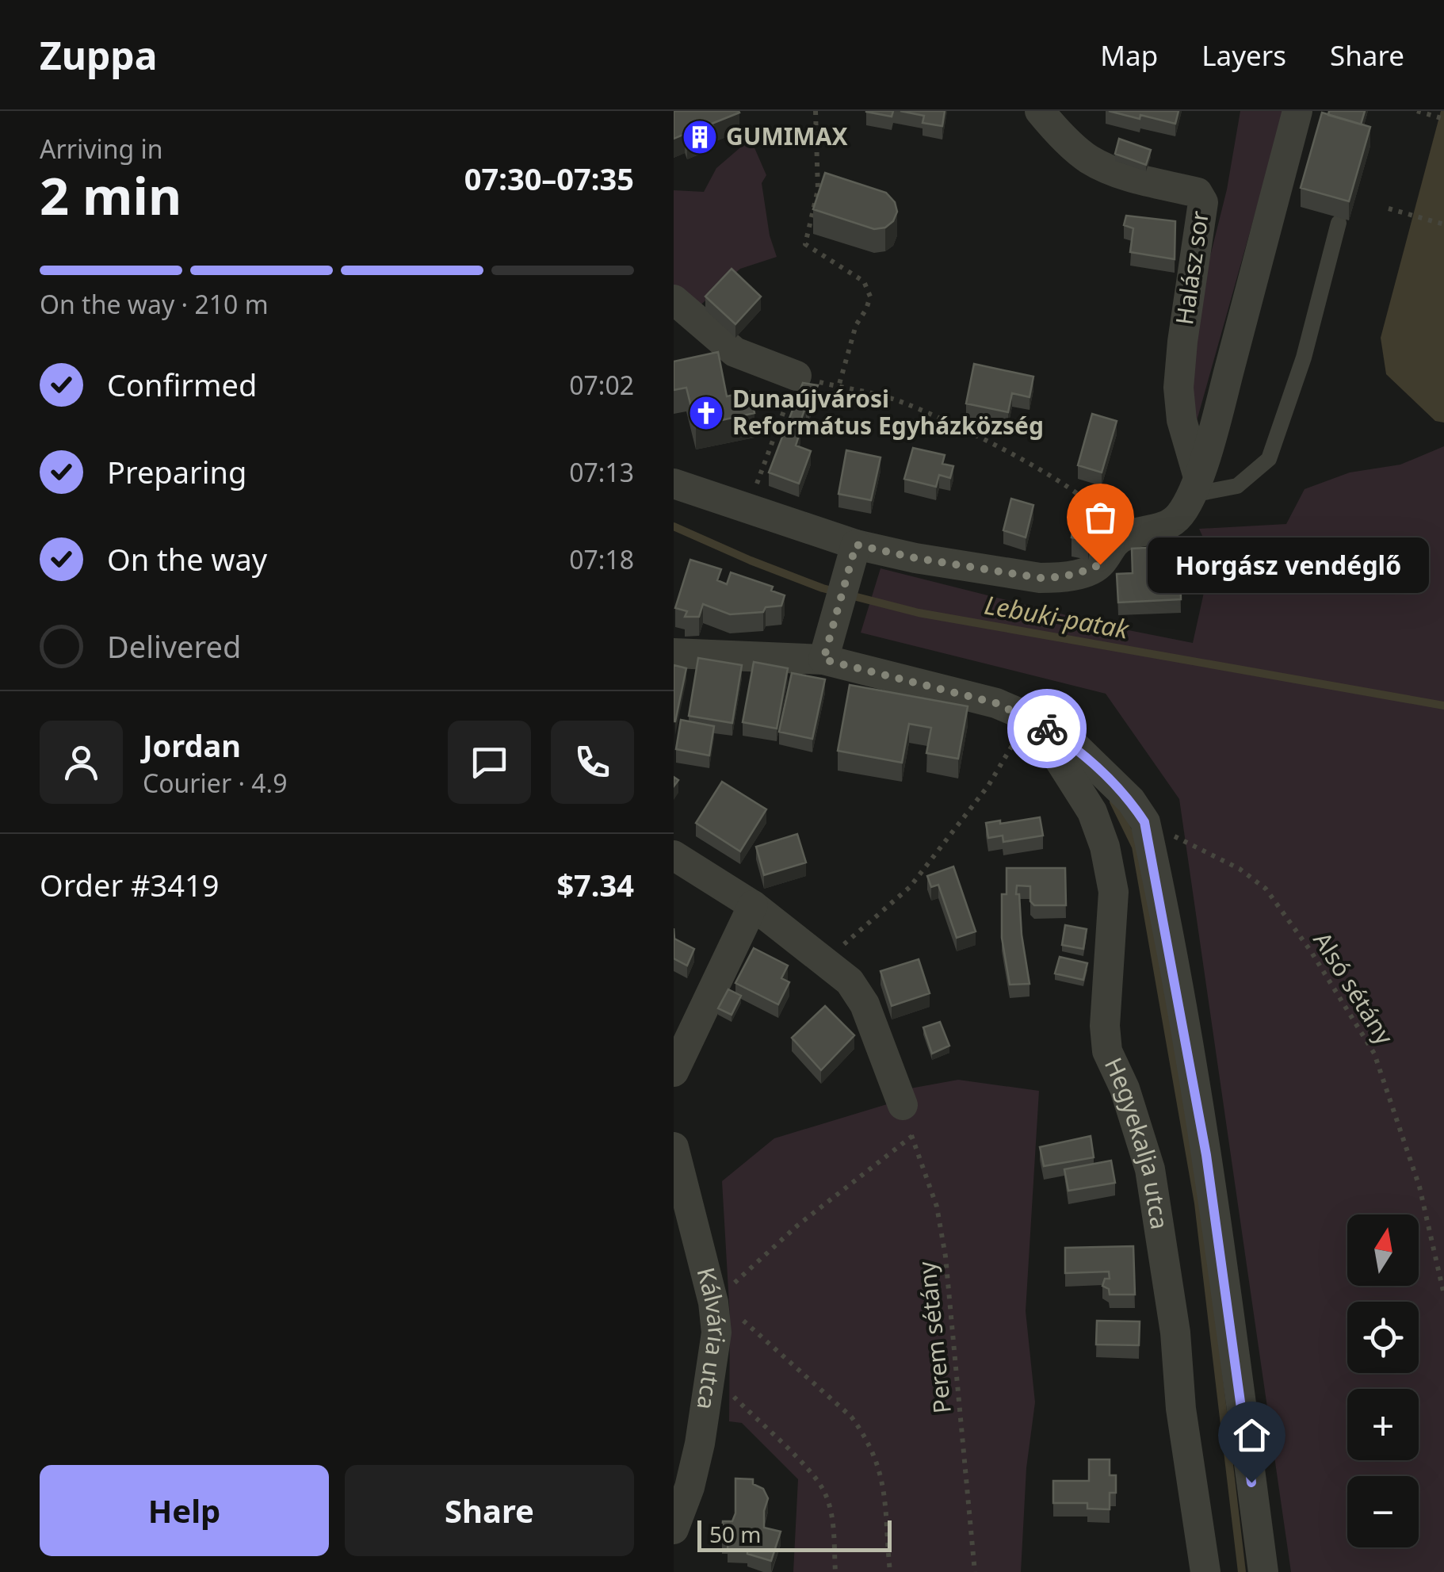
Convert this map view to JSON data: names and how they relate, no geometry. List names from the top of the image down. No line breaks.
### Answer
{"streets":{"street":["Halász sor","Hegyekalja utca","Kálvária utca"],"path":["Alsó sétány","Perem sétány"]},"water":["Lebuki-patak"],"places":{"building":["GUMIMAX"],"church":["Dunaújvárosi Református Egyházközség"],"other":["Horgász vendéglő"]},"scale_bar":"50 m","north":"top","page":{"header":"Zuppa","nav":["Map","Layers","Share"],"heading":["2 min","Arriving in","07:30–07:35"],"panel":["Jordan","Courier · 4.9","Order #3419","$7.34"],"bar":"On the way · 210 m","list":[["Confirmed","07:02"],["Preparing","07:13"],["On the way","07:18"],"Delivered"],"bubble":"Horgász vendéglő","map_buttons":["+","−"],"buttons":["Help","Share"],"scale":"50 m"}}
